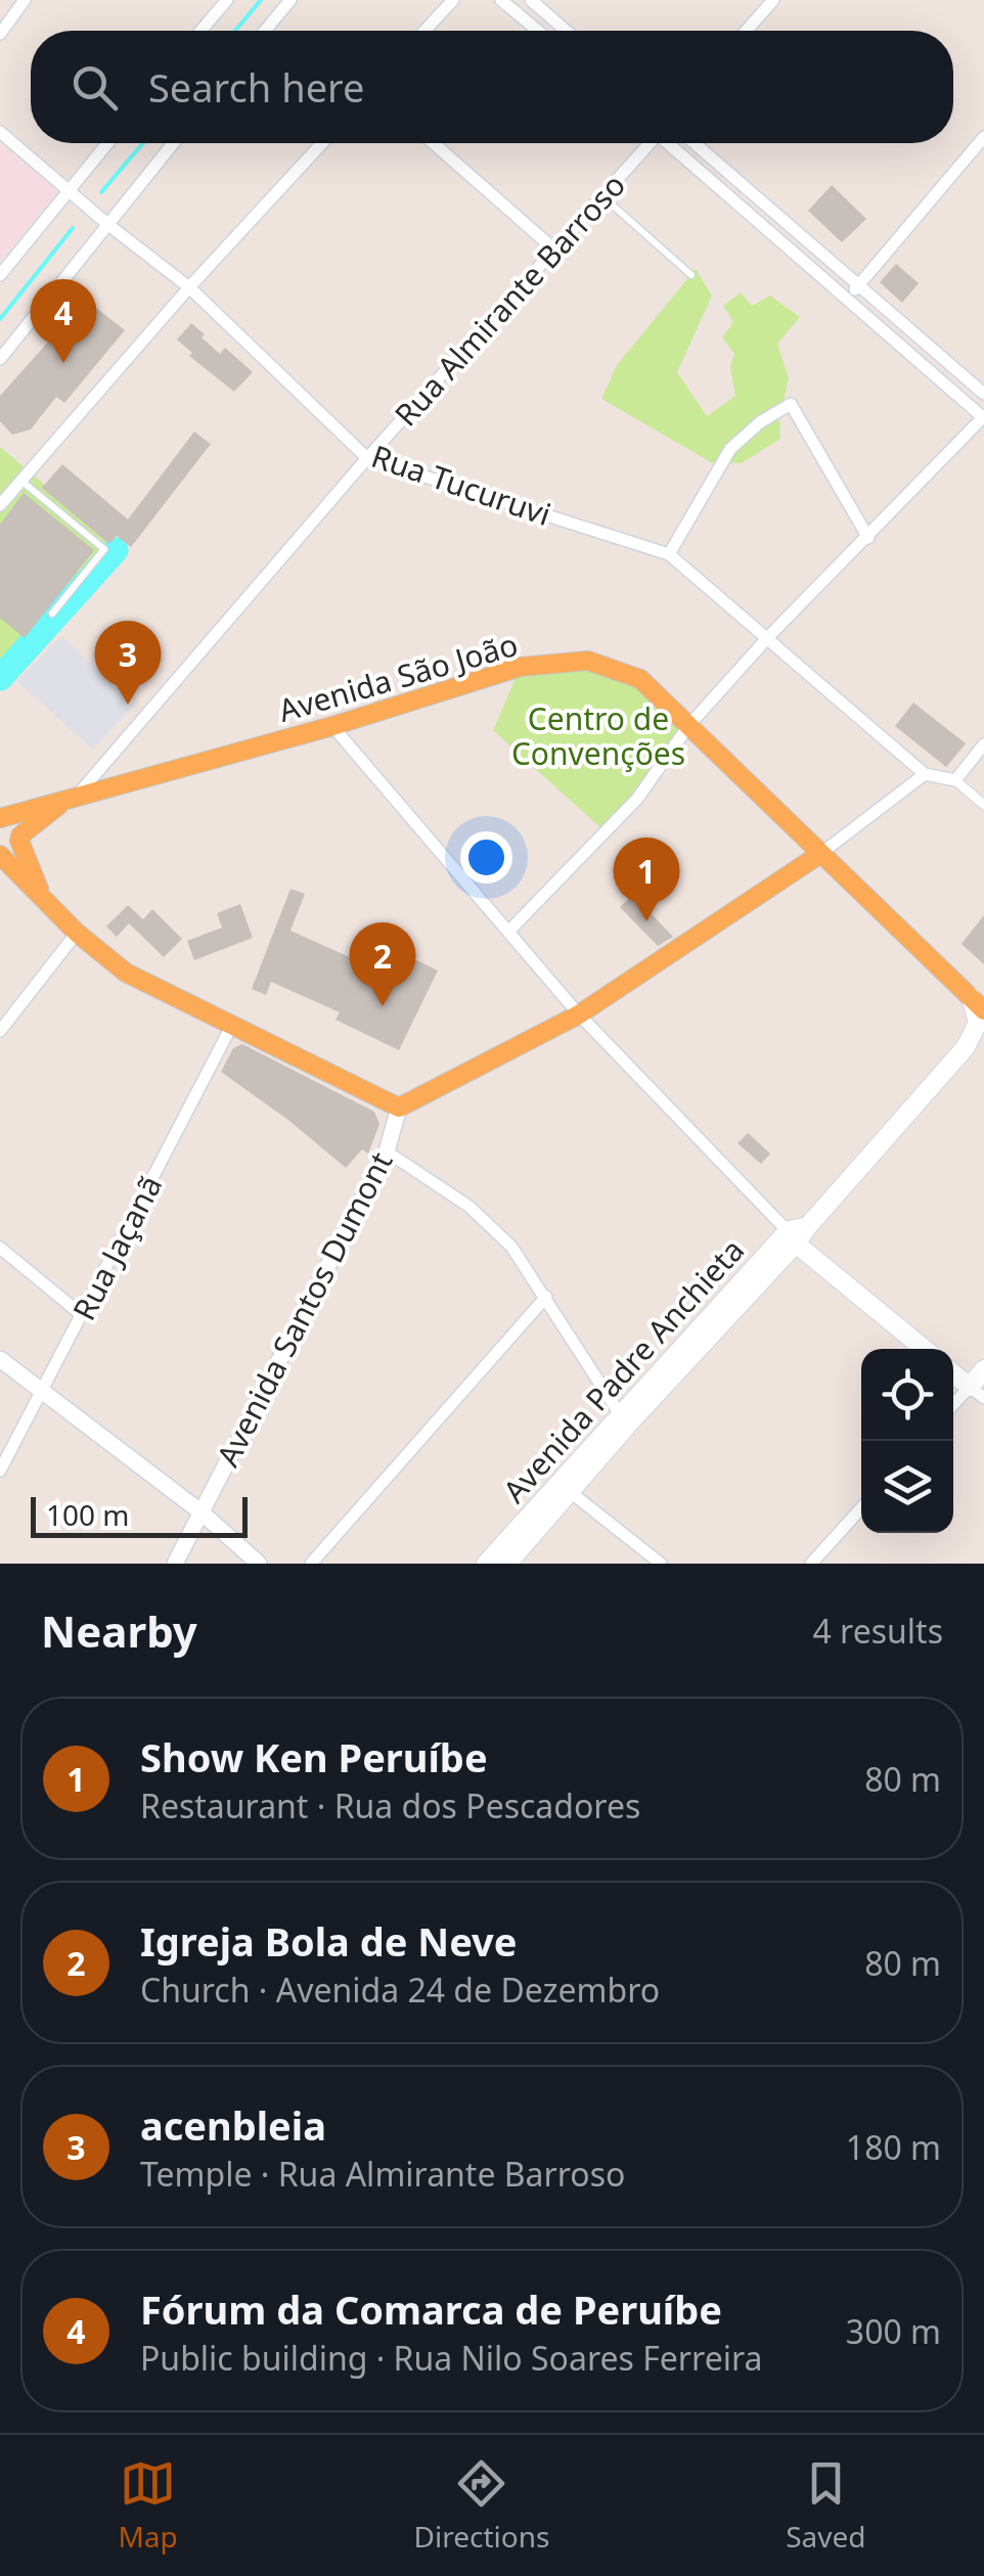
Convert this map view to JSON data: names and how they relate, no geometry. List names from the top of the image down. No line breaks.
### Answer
{"streets":{"main road":["Avenida São João","Avenida Padre Anchieta"],"street":["Rua Almirante Barroso","Rua Tucuruvi","Rua Jaçanã","Avenida Santos Dumont"]},"crossings":[["Rua Almirante Barroso","Rua Tucuruvi"],["Rua Almirante Barroso","Avenida São João"],["Avenida São João","Avenida Padre Anchieta"]],"parks":["Centro de Convenções"],"scale_bar":"100 m","page":{"search":"Search here","pins":["4","3","1","2"],"scale":"100 m","heading":["Nearby","4 results"],"list":[{"mark":"1","name":"Show Ken Peruíbe","note":"Restaurant · Rua dos Pescadores","value":"80 m"},{"mark":"2","name":"Igreja Bola de Neve","note":"Church · Avenida 24 de Dezembro","value":"80 m"},{"mark":"3","name":"acenbleia","note":"Temple · Rua Almirante Barroso","value":"180 m"},{"mark":"4","name":"Fórum da Comarca de Peruíbe","note":"Public building · Rua Nilo Soares Ferreira","value":"300 m"}],"nav":["Map","Directions","Saved"]}}
